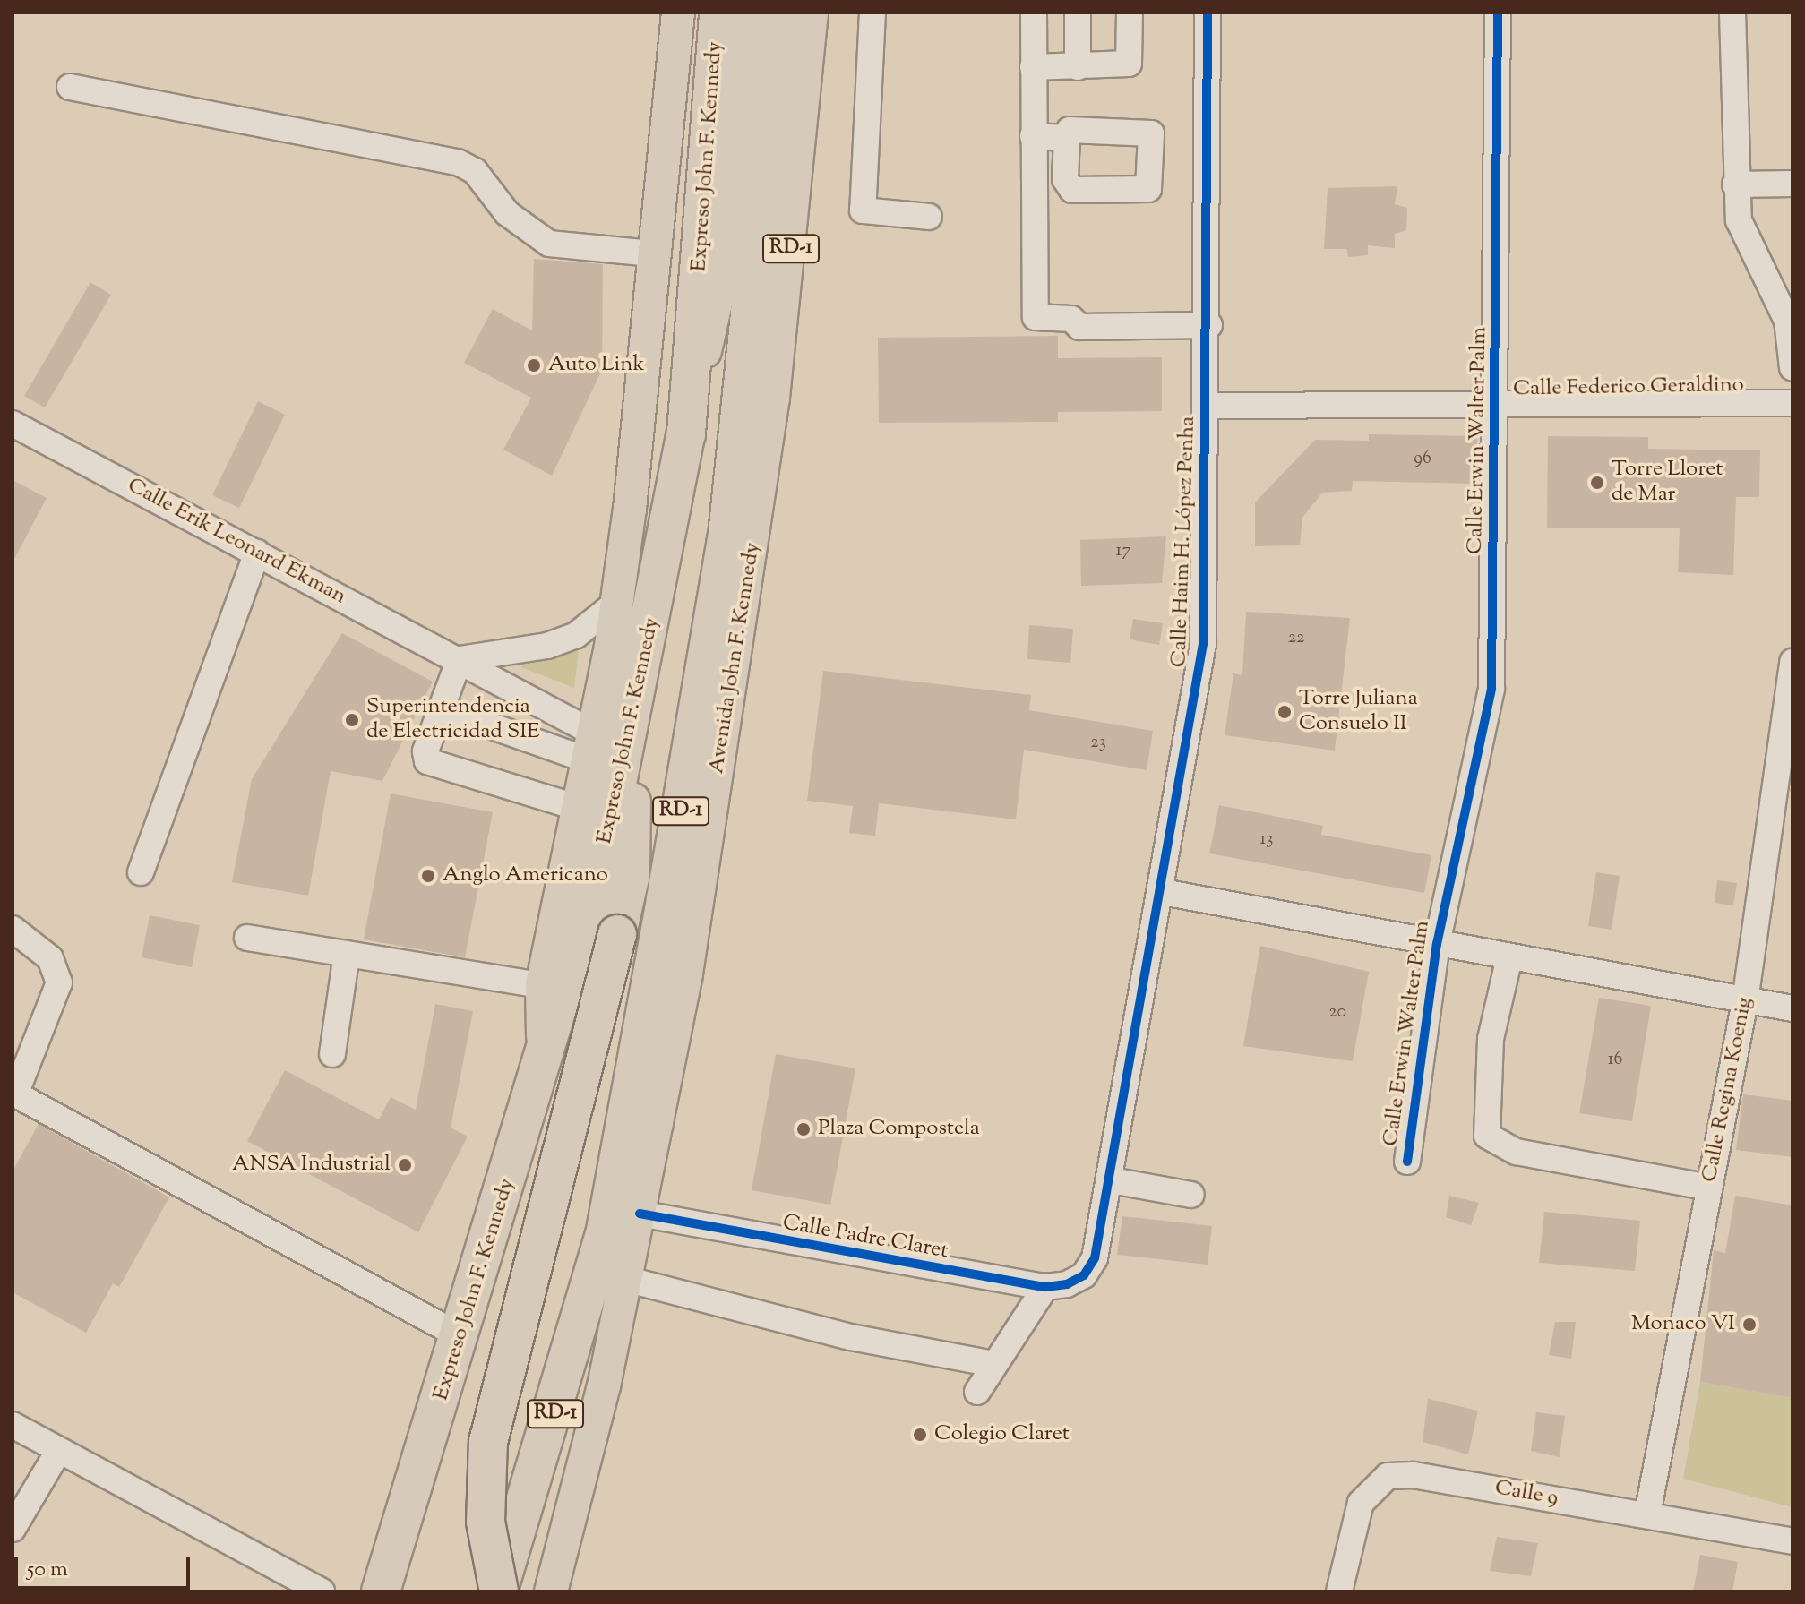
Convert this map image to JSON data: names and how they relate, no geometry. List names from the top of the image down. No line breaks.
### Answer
{"streets":{"highway":["Expreso John F. Kennedy","RD-1"],"main road":["Avenida John F. Kennedy"],"street":["Calle Federico Geraldino","Calle Erwin Walter Palm","Calle Erik Leonard Ekman","Calle Haim H. López Penha","Calle Regina Koenig","Calle Padre Claret","Calle 9"]},"crossings":[["Calle Federico Geraldino","Calle Erwin Walter Palm"],["Calle Federico Geraldino","Calle Haim H. López Penha"],["Calle Haim H. López Penha","Calle Padre Claret"],["Avenida John F. Kennedy","Calle Padre Claret"],["Calle Regina Koenig","Calle 9"]],"places":["Auto Link","Torre Lloret de Mar","Torre Juliana Consuelo II","Superintendencia de Electricidad SIE","Anglo Americano","Plaza Compostela","ANSA Industrial","Monaco VI","Colegio Claret"],"house_numbers":["96","17","22","23","13","20","16"],"scale_bar":"50 m"}
